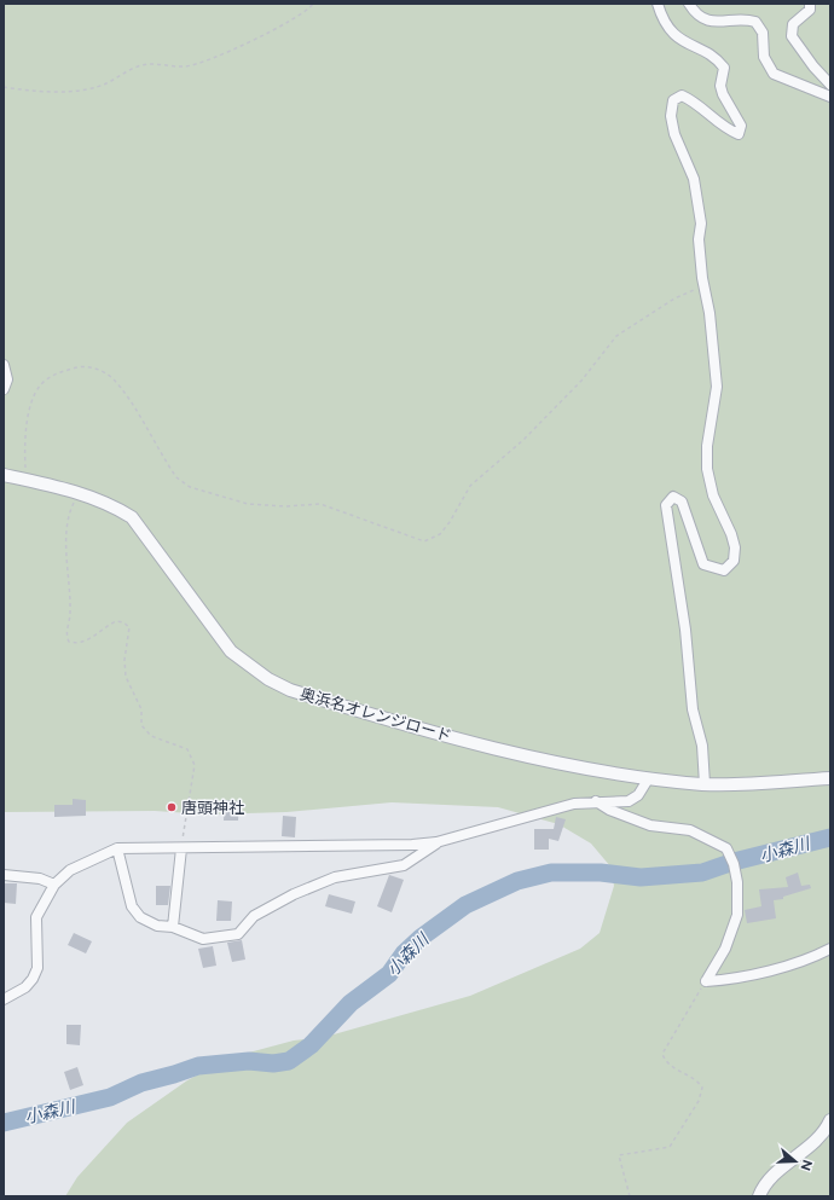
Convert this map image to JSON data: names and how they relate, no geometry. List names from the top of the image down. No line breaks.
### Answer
{"streets":{"street":["奥浜名オレンジロード"]},"water":["小森川"],"places":["唐頭神社"],"north":"right"}
